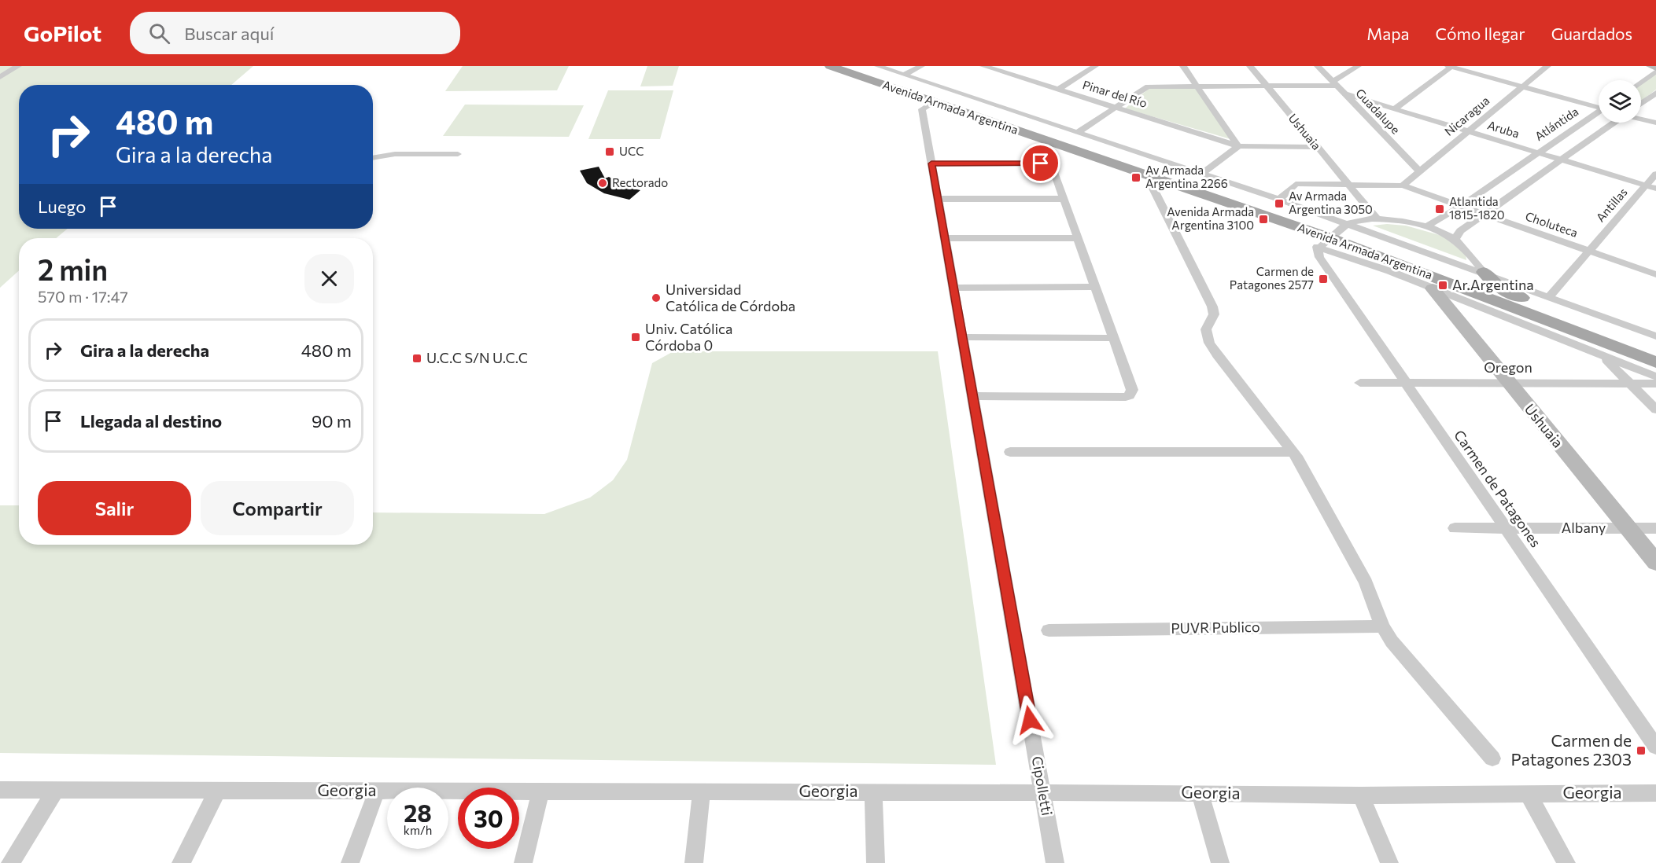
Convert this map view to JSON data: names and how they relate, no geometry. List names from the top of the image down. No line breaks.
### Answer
{"streets":{"main road":["Avenida Armada Argentina","Ushuaia"],"street":["Pinar del Río","Guadalupe","Nicaragua","Atlántida","Aruba","Antillas","Choluteca","Oregon","Carmen de Patagones","Albany","PUVR Publico","Cipolletti","Georgia"]},"crossings":[["Pinar del Río","Ushuaia"],["Avenida Armada Argentina","Ushuaia"],["Avenida Armada Argentina","Antillas"],["Avenida Armada Argentina","Choluteca"],["Avenida Armada Argentina","Carmen de Patagones"],["Avenida Armada Argentina","Cipolletti"],["Guadalupe","Nicaragua"],["Guadalupe","Aruba"],["Nicaragua","Aruba"],["Nicaragua","Choluteca"],["Atlántida","Aruba"],["Atlántida","Choluteca"],["Aruba","Antillas"],["Ushuaia","Choluteca"],["Ushuaia","Oregon"],["Ushuaia","Albany"],["Antillas","Choluteca"],["Oregon","Carmen de Patagones"],["Carmen de Patagones","Albany"],["Cipolletti","Georgia"]],"places":{"transit":["UCC","Av Armada Argentina 2266","Av Armada Argentina 3050","Atlantida 1815-1820","Avenida Armada Argentina 3100","Carmen de Patagones 2577","Ar.Argentina","Univ. Católica Córdoba 0","U.C.C S/N U.C.C","Carmen de Patagones 2303"],"other":["Rectorado","Universidad Católica de Córdoba"]},"page":{"header":"GoPilot","search":"Buscar aquí","nav":["Mapa","Cómo llegar","Guardados"],"turn":["480 m","Gira a la derecha"],"then":"Luego","heading":["2 min","570 m · 17:47"],"list":[{"name":"Gira a la derecha","value":"480 m"},{"name":"Llegada al destino","value":"90 m"}],"buttons":["Salir","Compartir"],"speed":"28 km/h","limit":"30"}}
